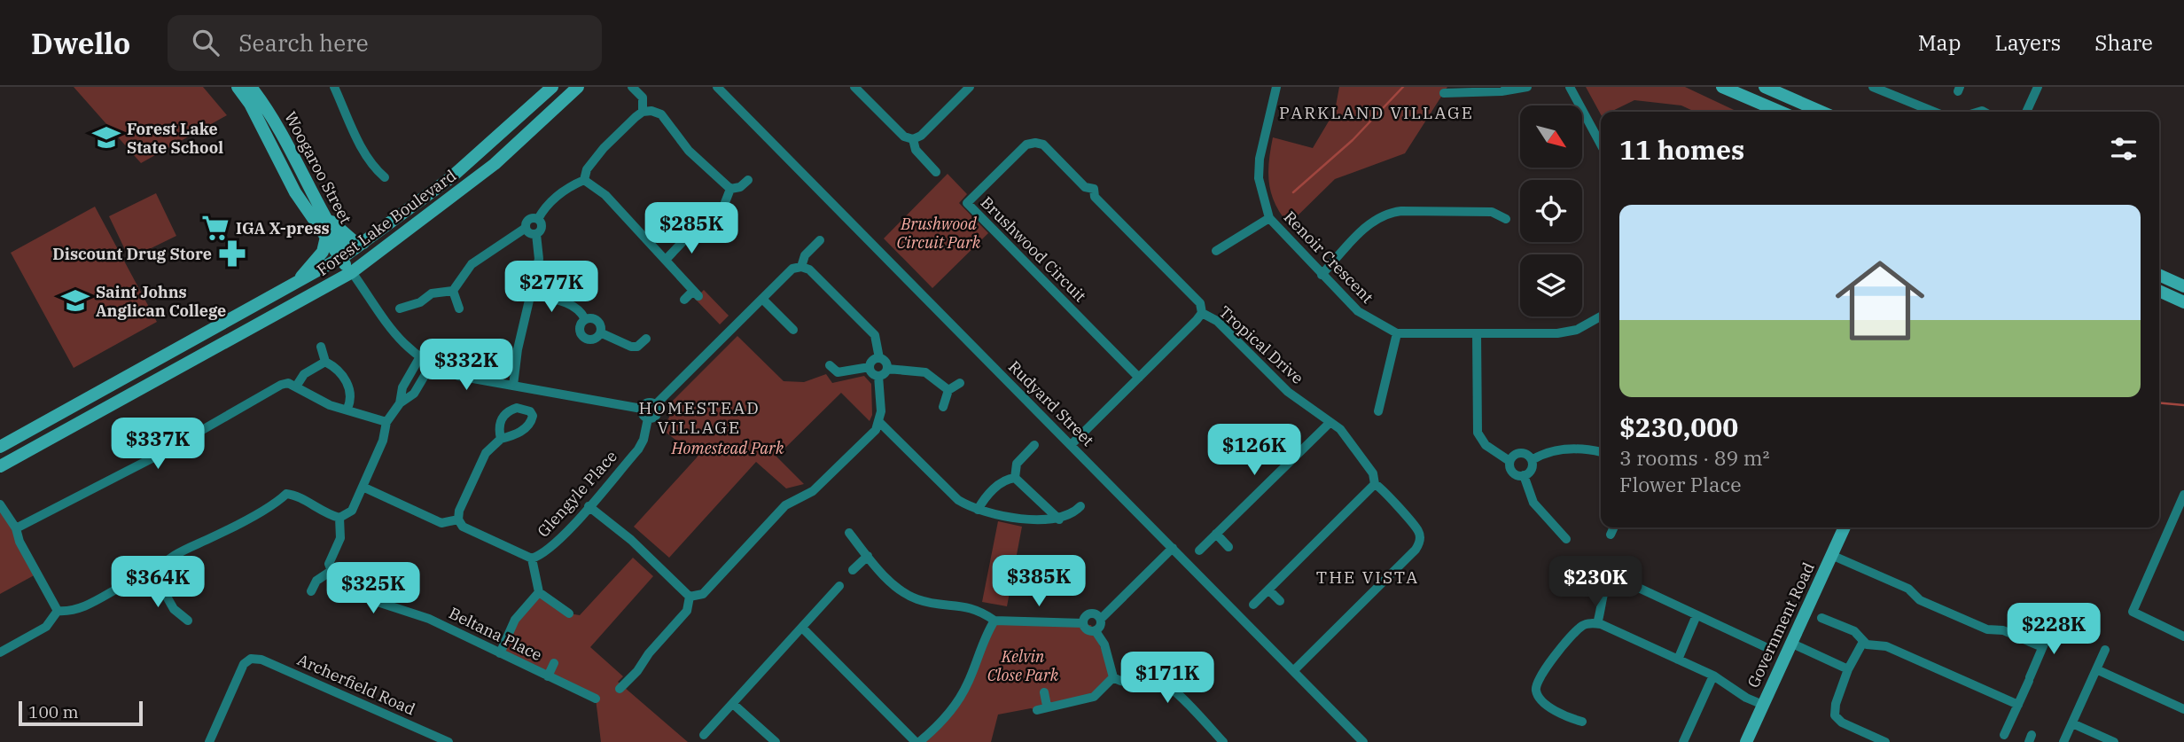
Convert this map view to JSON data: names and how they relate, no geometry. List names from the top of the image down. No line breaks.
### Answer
{"streets":{"main road":["Woogaroo Street","Forest Lake Boulevard","Government Road"],"street":["Brushwood Circuit","Renoir Crescent","Tropical Drive","Rudyard Street","Glengyle Place","Beltana Place","Archerfield Road"]},"crossings":[["Woogaroo Street","Forest Lake Boulevard"],["Brushwood Circuit","Tropical Drive"],["Tropical Drive","Rudyard Street"]],"districts":["PARKLAND VILLAGE","HOMESTEAD VILLAGE","THE VISTA"],"parks":["Brushwood Circuit Park","Homestead Park","Kelvin Close Park"],"places":{"school or university":["Forest Lake State School","Saint Johns Anglican College"],"supermarket":["IGA X-press"],"pharmacy":["Discount Drug Store"]},"scale_bar":"100 m","north":"bottom right","page":{"header":"Dwello","search":"Search here","nav":["Map","Layers","Share"],"heading":"11 homes","list":[{"name":"$230,000","note":"3 rooms · 89 m² · Flower Place"}],"price":["$285K","$277K","$332K","$337K","$126K","$385K","$364K","$230K","$325K","$228K","$171K"],"scale":"100 m"}}
